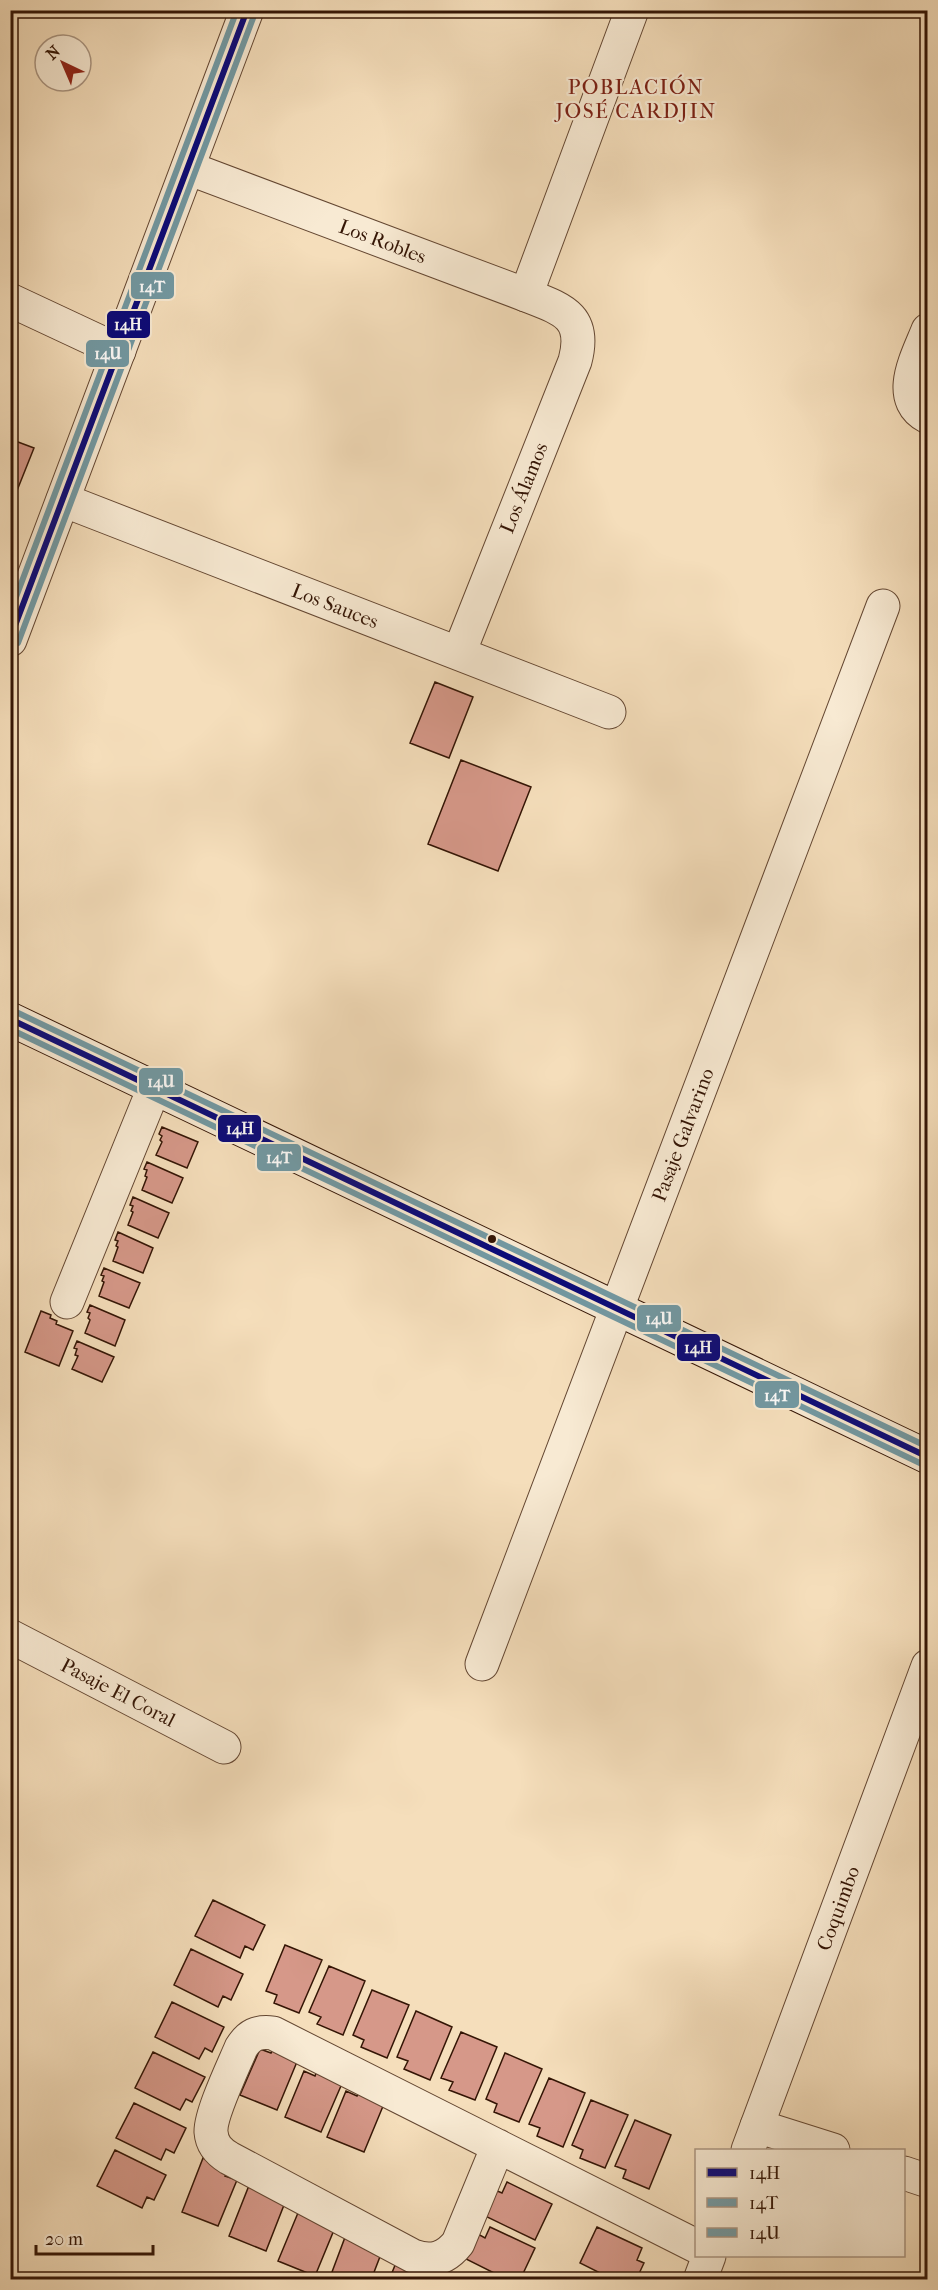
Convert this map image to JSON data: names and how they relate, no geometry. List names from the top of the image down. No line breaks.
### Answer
{"streets":{"street":["Los Robles","Los Álamos","Los Sauces","Pasaje Galvarino","Pasaje El Coral","Coquimbo"]},"crossings":[["Los Robles","Los Álamos"],["Los Álamos","Los Sauces"]],"districts":["POBLACIÓN JOSÉ CARDJIN"],"lines":["transit line 14H","transit line 14U","transit line 14T"],"legend":["14H","14T","14U"],"scale_bar":"20 m","north":"top left"}
